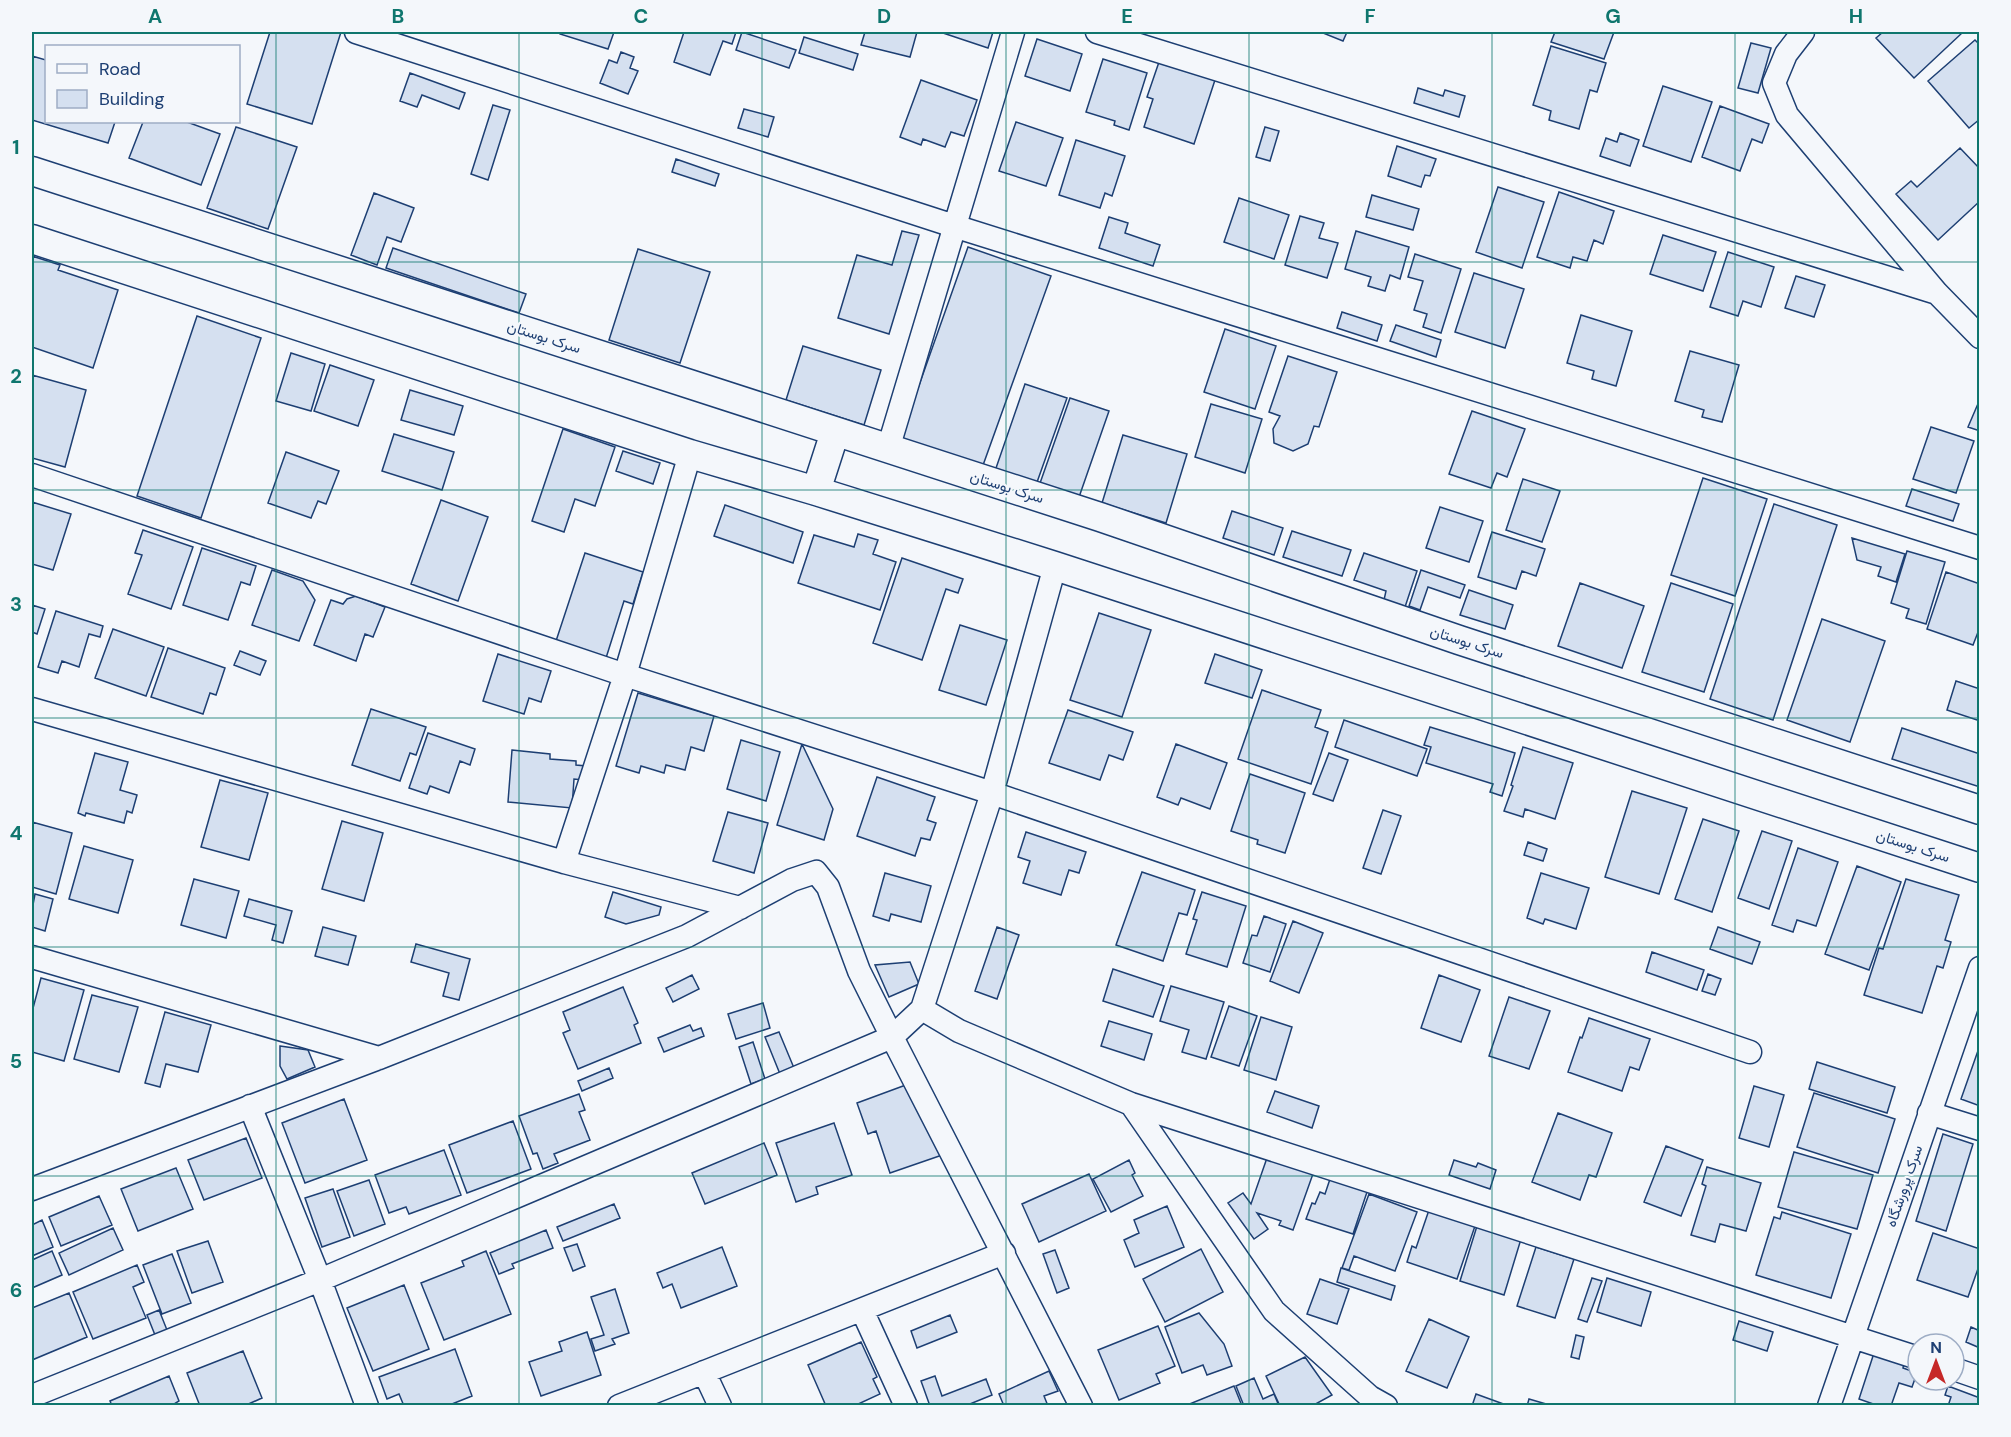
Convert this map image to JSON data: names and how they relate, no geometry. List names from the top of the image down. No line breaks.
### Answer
{"streets":{"street":["سرک بوستان","سرک پرورشگاه"]},"legend":["Road","Building"],"north":"top","grid":{"columns":["A","B","C","D","E","F","G","H"],"rows":["1","2","3","4","5","6"]}}
